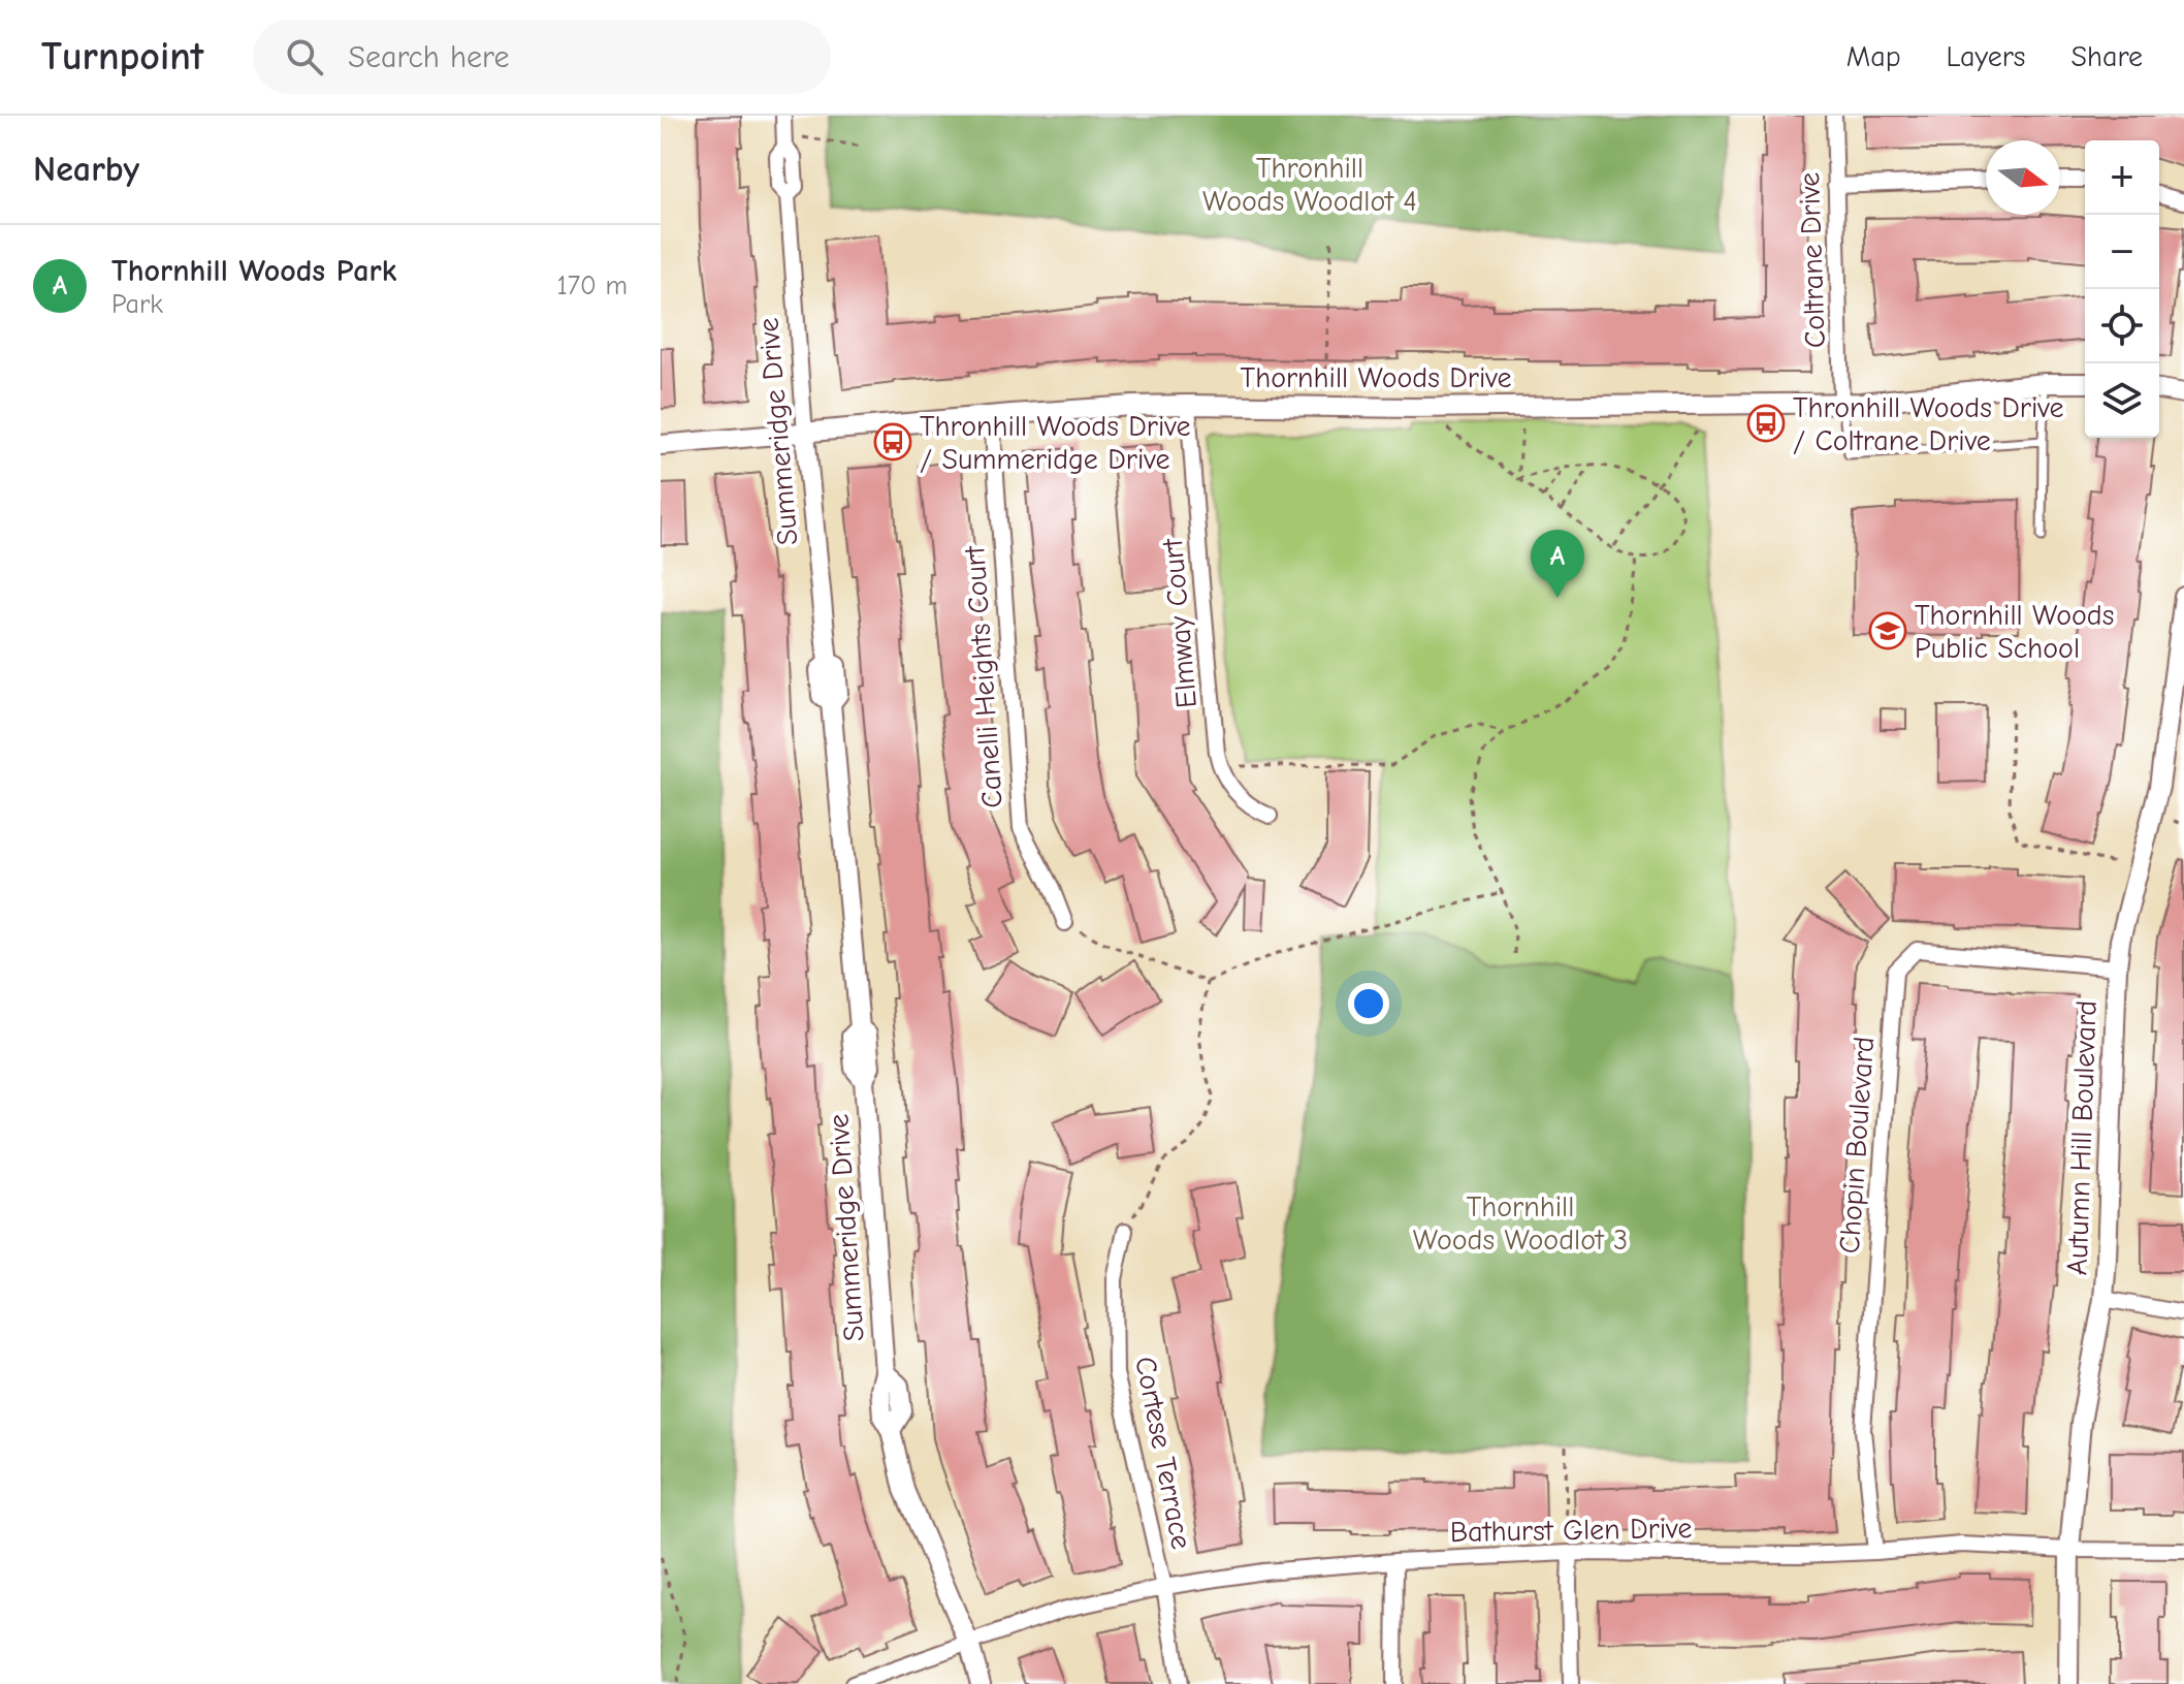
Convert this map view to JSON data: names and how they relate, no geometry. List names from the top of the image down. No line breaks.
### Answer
{"streets":{"street":["Coltrane Drive","Thornhill Woods Drive","Summeridge Drive","Elmway Court","Canelli Heights Court","Autumn Hill Boulevard","Chopin Boulevard","Cortese Terrace","Bathurst Glen Drive"]},"crossings":[["Coltrane Drive","Thornhill Woods Drive"],["Thornhill Woods Drive","Summeridge Drive"],["Thornhill Woods Drive","Elmway Court"],["Thornhill Woods Drive","Canelli Heights Court"],["Summeridge Drive","Bathurst Glen Drive"],["Autumn Hill Boulevard","Chopin Boulevard"],["Autumn Hill Boulevard","Bathurst Glen Drive"],["Chopin Boulevard","Bathurst Glen Drive"],["Cortese Terrace","Bathurst Glen Drive"]],"parks":["Thronhill Woods Woodlot 4","Thornhill Woods Woodlot 3"],"places":{"bus stop":["Thronhill Woods Drive / Coltrane Drive","Thronhill Woods Drive / Summeridge Drive"],"school or university":["Thornhill Woods Public School"]},"north":"right","page":{"header":"Turnpoint","search":"Search here","nav":["Map","Layers","Share"],"heading":"Nearby","map_buttons":["+","−"],"list":[{"mark":"A","name":"Thornhill Woods Park","note":"Park","value":"170 m"}],"pins":"A"}}
